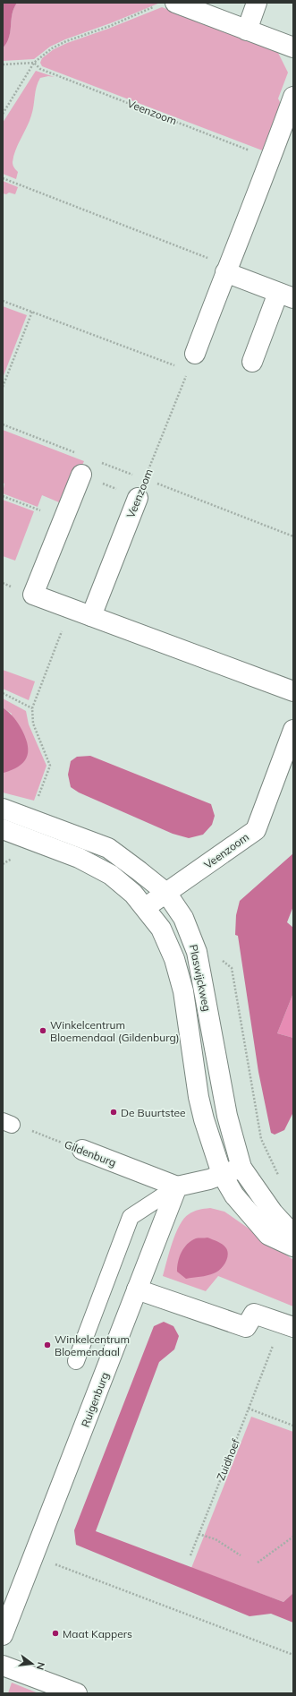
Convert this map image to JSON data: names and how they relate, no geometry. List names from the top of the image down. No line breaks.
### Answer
{"streets":{"street":["Veenzoom","Plaswijckweg","Gildenburg","Ruigenburg"],"path":["Zuidhoef"]},"crossings":[["Veenzoom","Plaswijckweg"],["Gildenburg","Ruigenburg"]],"places":["Winkelcentrum Bloemendaal (Gildenburg)","De Buurtstee","Winkelcentrum Bloemendaal","Maat Kappers"],"north":"right"}
